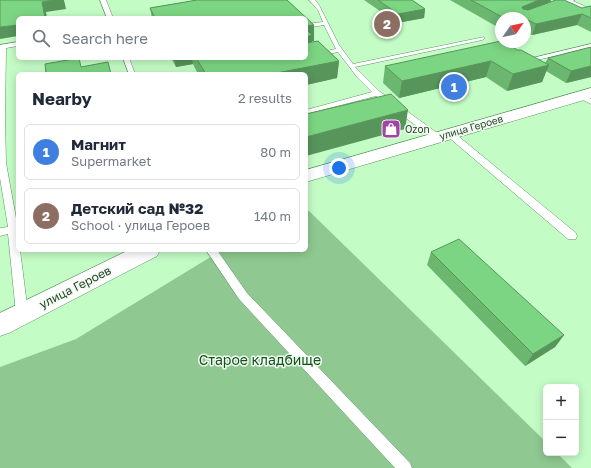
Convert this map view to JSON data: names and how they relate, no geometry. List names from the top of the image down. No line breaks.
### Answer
{"streets":{"street":["улица Героев"]},"parks":["Старое кладбище"],"places":{"shop":["Ozon"]},"north":"top right","page":{"pins":["2","1"],"search":"Search here","heading":["Nearby","2 results"],"list":[{"mark":"1","name":"Магнит","note":"Supermarket","value":"80 m"},{"mark":"2","name":"Детский сад №32","note":"School · улица Героев","value":"140 m"}],"map_buttons":["+","−"]}}
